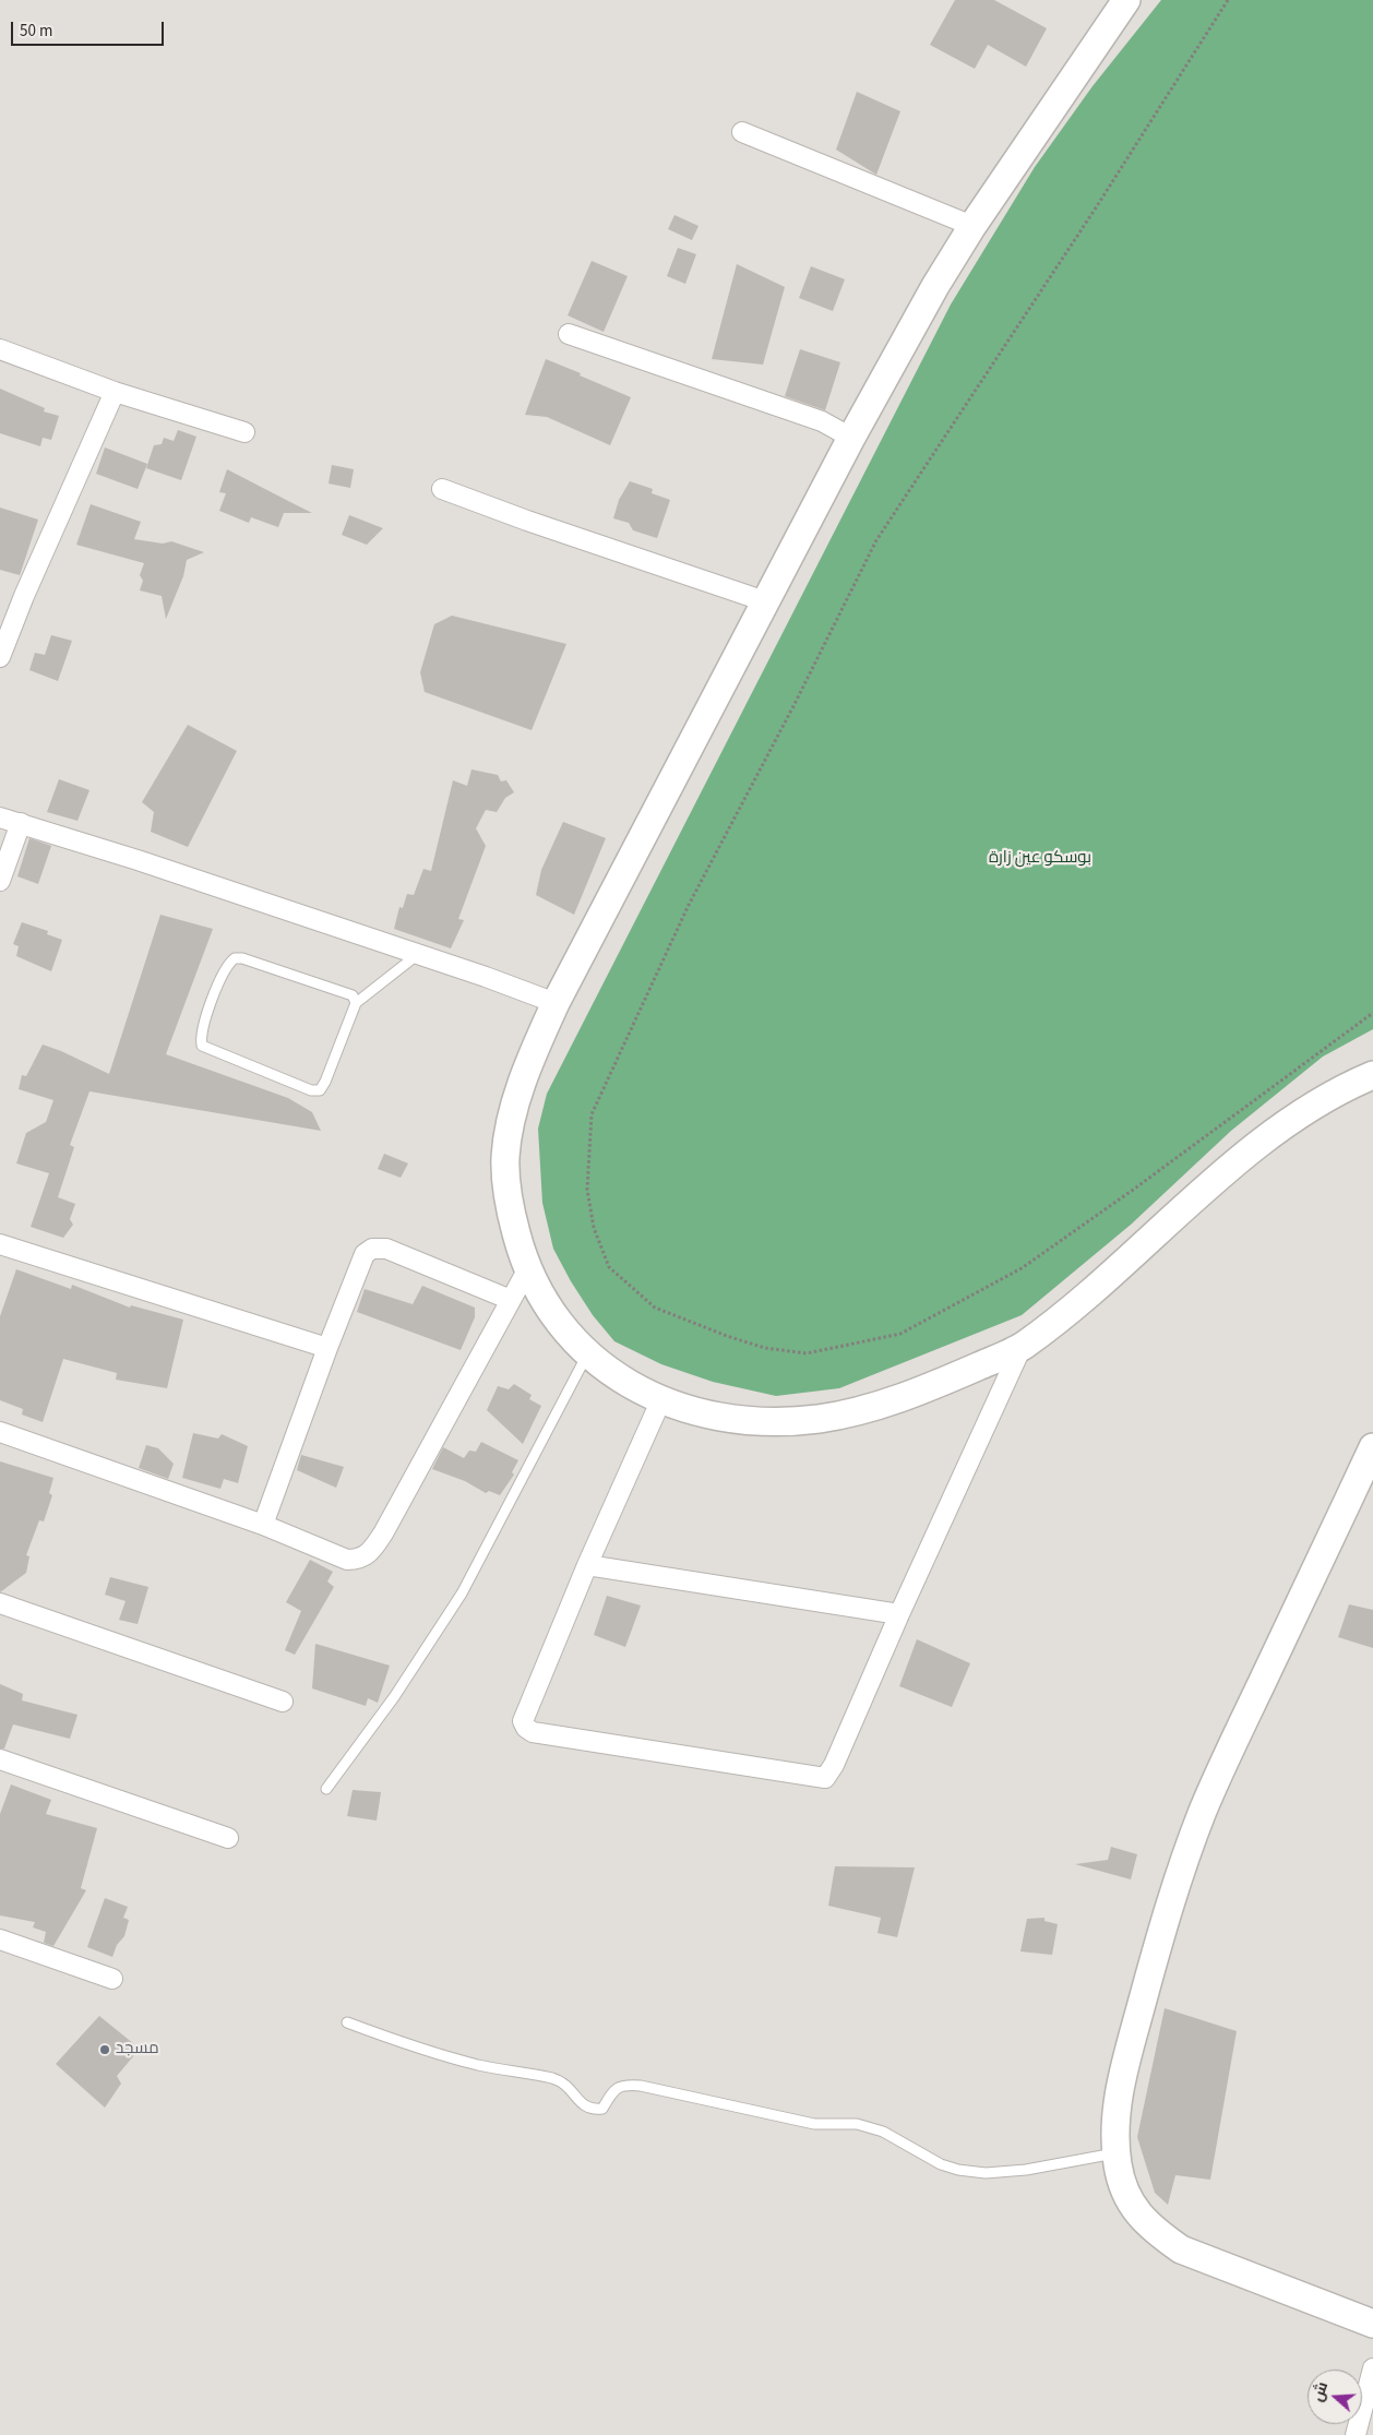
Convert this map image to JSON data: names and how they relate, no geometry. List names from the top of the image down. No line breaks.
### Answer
{"parks":["بوسكو عين زارة"],"places":["مسجد"],"scale_bar":"50 m","north":"left"}
